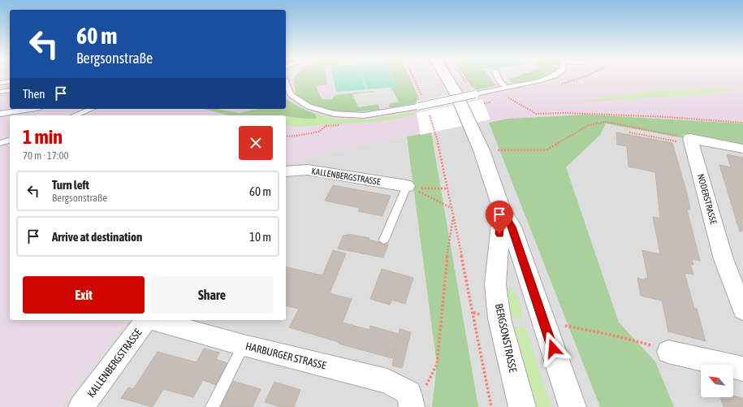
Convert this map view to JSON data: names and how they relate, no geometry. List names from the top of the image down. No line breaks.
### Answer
{"streets":{"street":["KALLENBERGSTRASSE","NODERSTRASSE","BERGSONSTRASSE","HARBURGER STRASSE"]},"north":"top left","page":{"turn":["60 m","Bergsonstraße"],"then":"Then","heading":["1 min","70 m · 17:00"],"list":[{"name":"Turn left","note":"Bergsonstraße","value":"60 m"},{"name":"Arrive at destination","value":"10 m"}],"buttons":["Exit","Share"]}}
